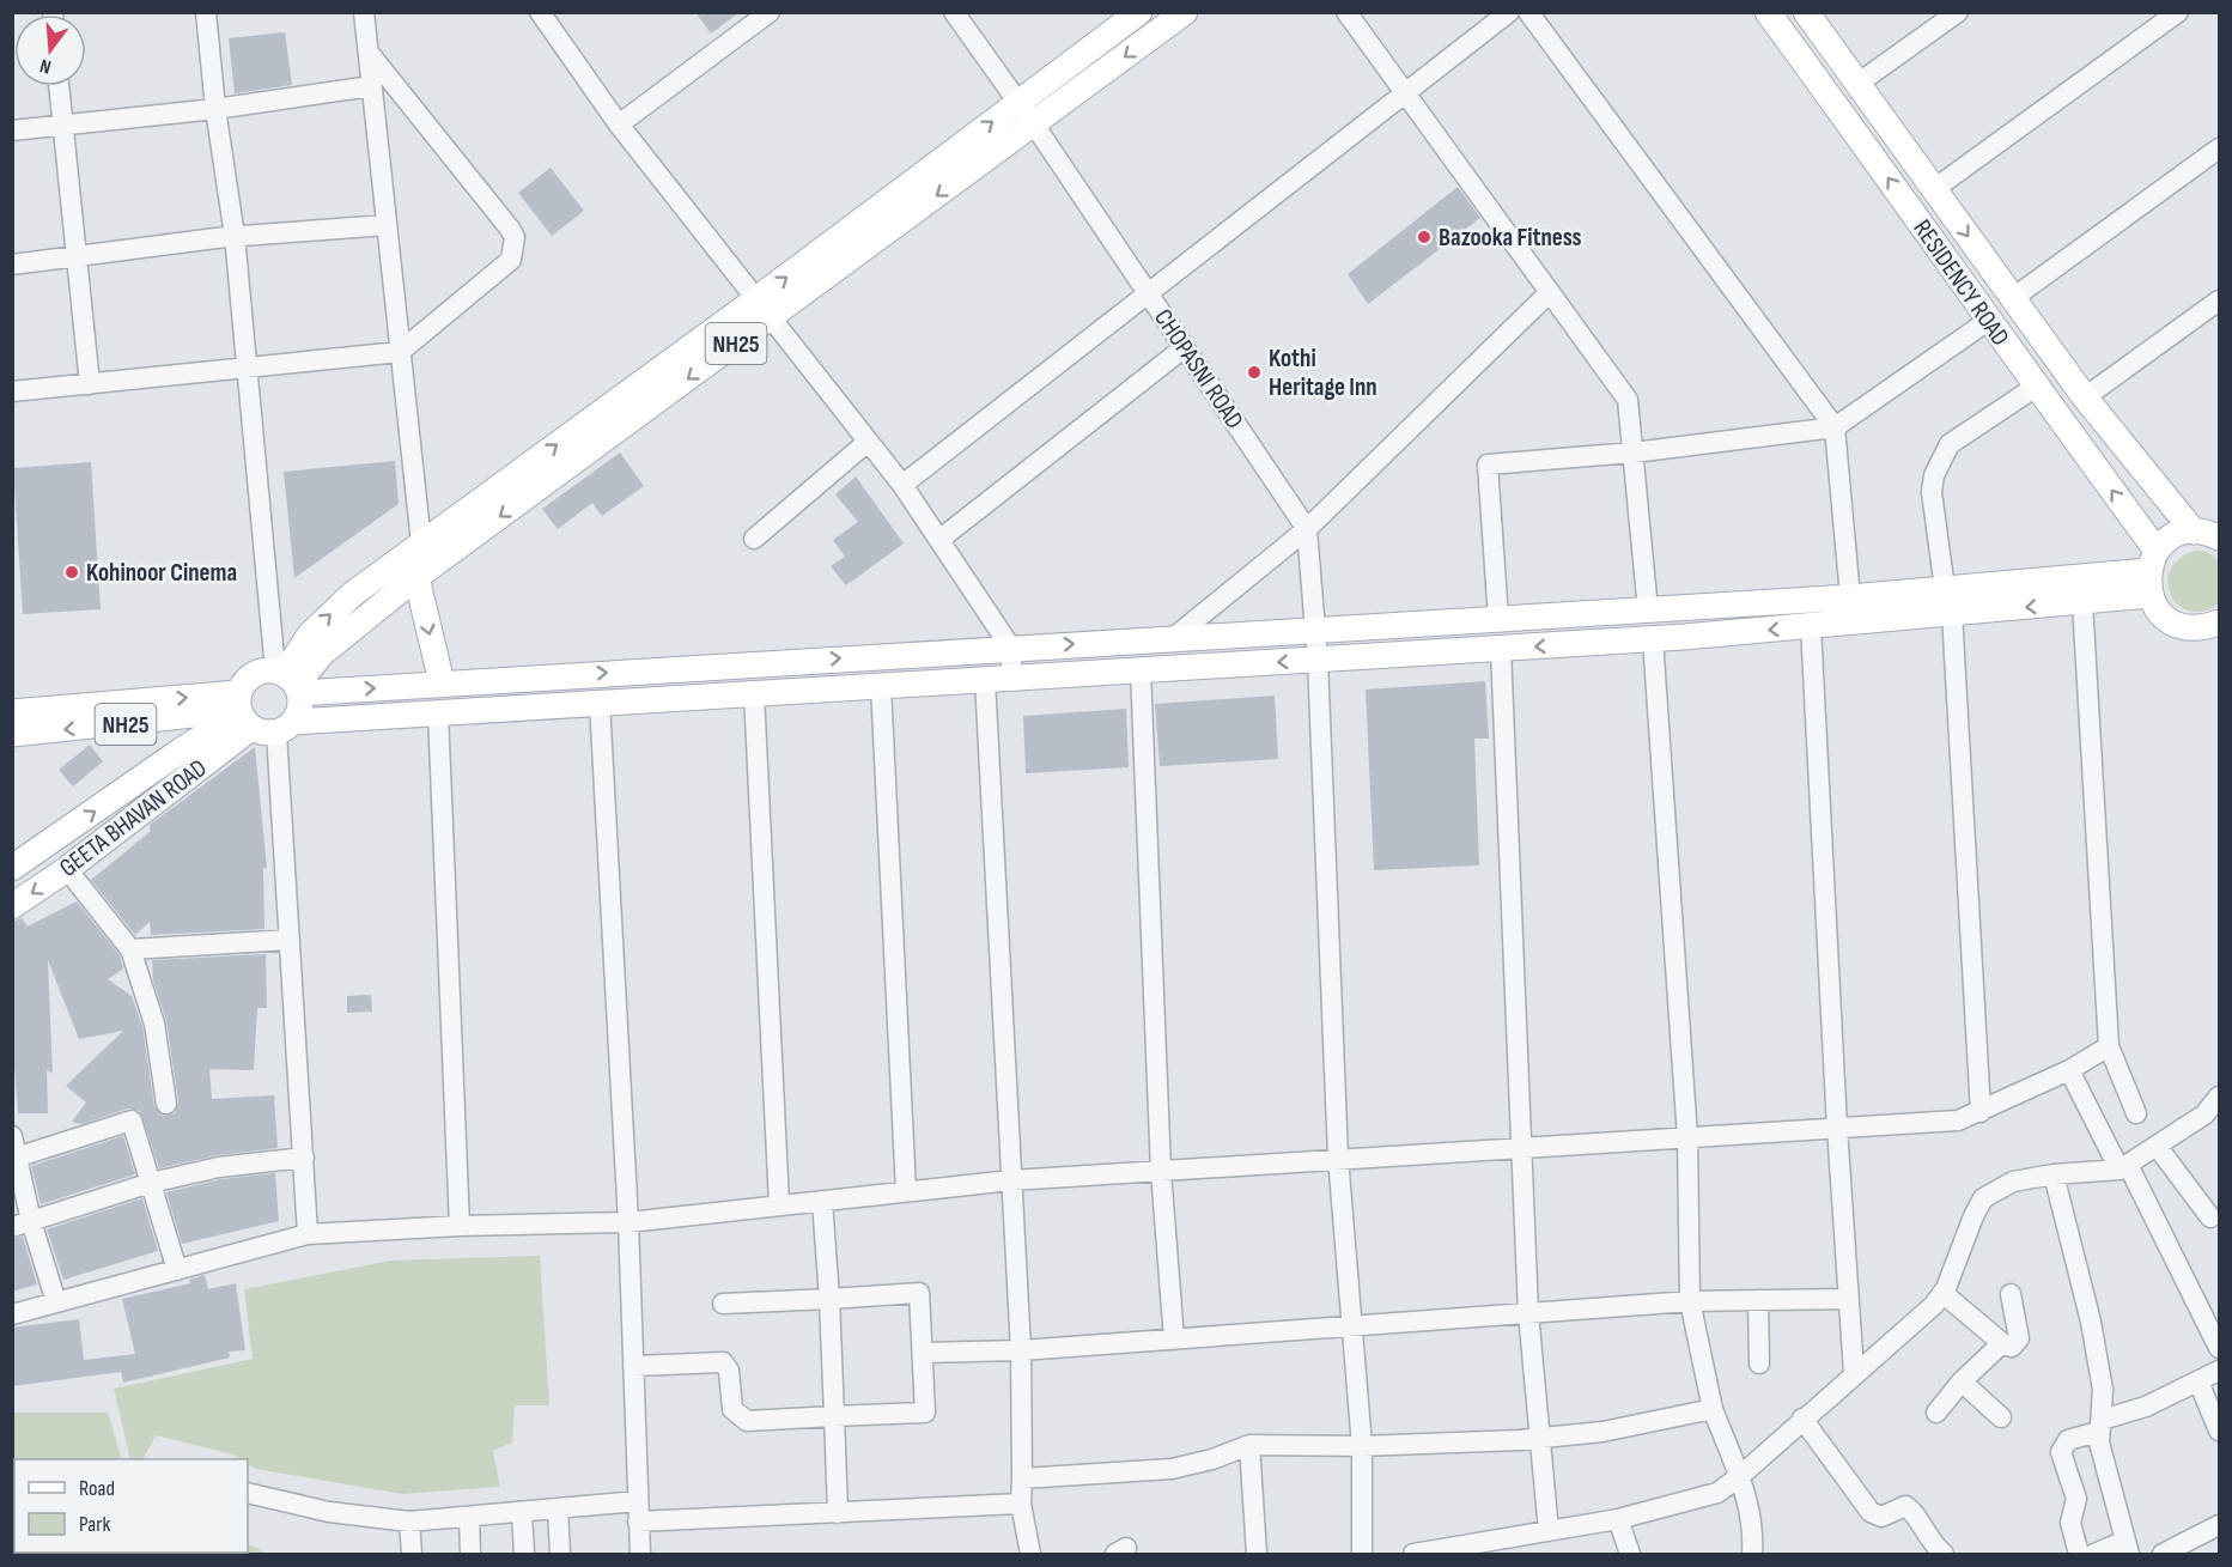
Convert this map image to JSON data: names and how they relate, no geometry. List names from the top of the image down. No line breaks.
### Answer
{"streets":{"main road":["RESIDENCY ROAD","NH25","GEETA BHAVAN ROAD"],"street":["CHOPASNI ROAD"]},"crossings":[["NH25","CHOPASNI ROAD"],["NH25","GEETA BHAVAN ROAD"]],"places":["Bazooka Fitness","Kothi Heritage Inn","Kohinoor Cinema"],"legend":["Road","Park"],"north":"bottom"}
